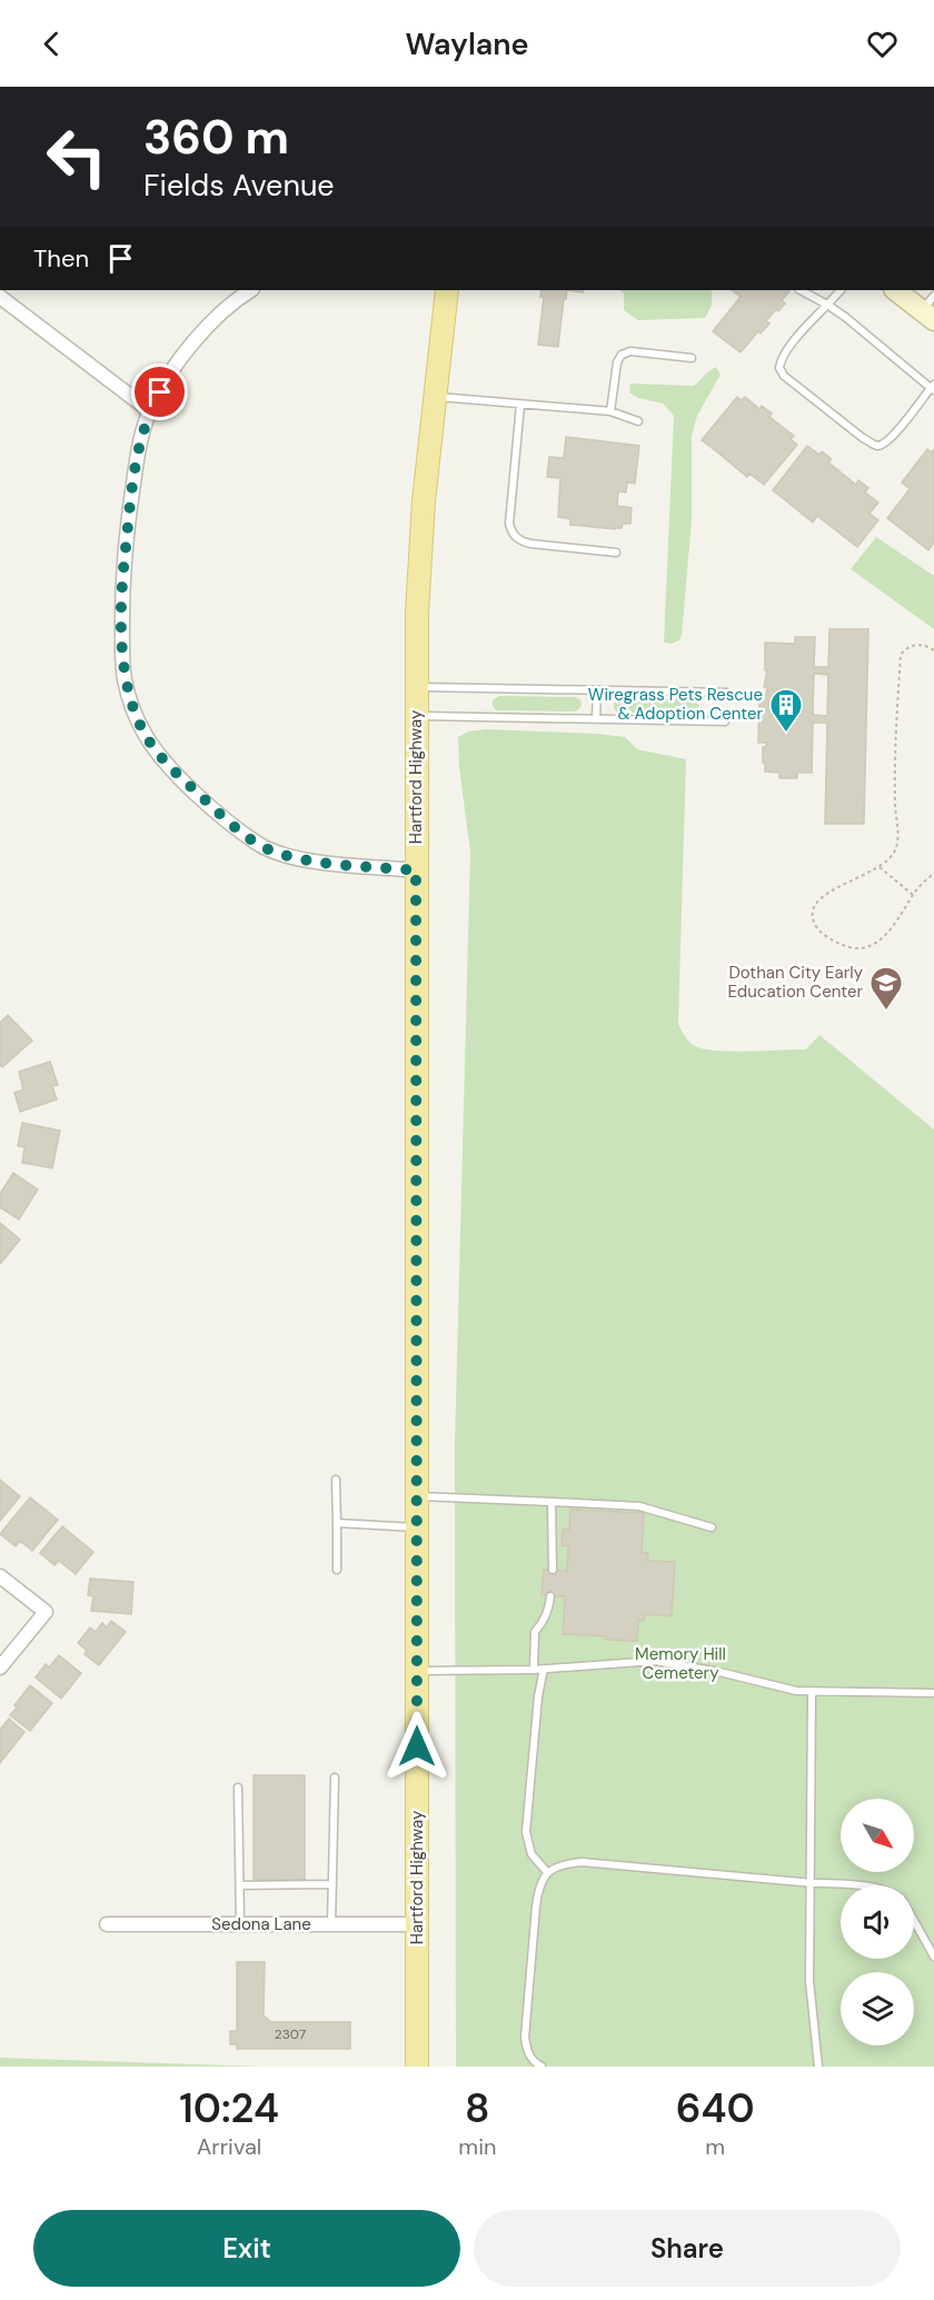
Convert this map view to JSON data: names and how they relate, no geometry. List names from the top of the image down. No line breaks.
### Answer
{"streets":{"main road":["Hartford Highway"],"street":["Sedona Lane"]},"crossings":[["Hartford Highway","Sedona Lane"]],"parks":["Memory Hill Cemetery"],"places":{"building":["Wiregrass Pets Rescue & Adoption Center"],"school or university":["Dothan City Early Education Center"]},"house_numbers":["2307"],"north":"bottom right","page":{"header":"Waylane","turn":["360 m","Fields Avenue"],"then":"Then","eta":["10:24","Arrival","8","min","640","m"],"buttons":["Exit","Share"]}}
